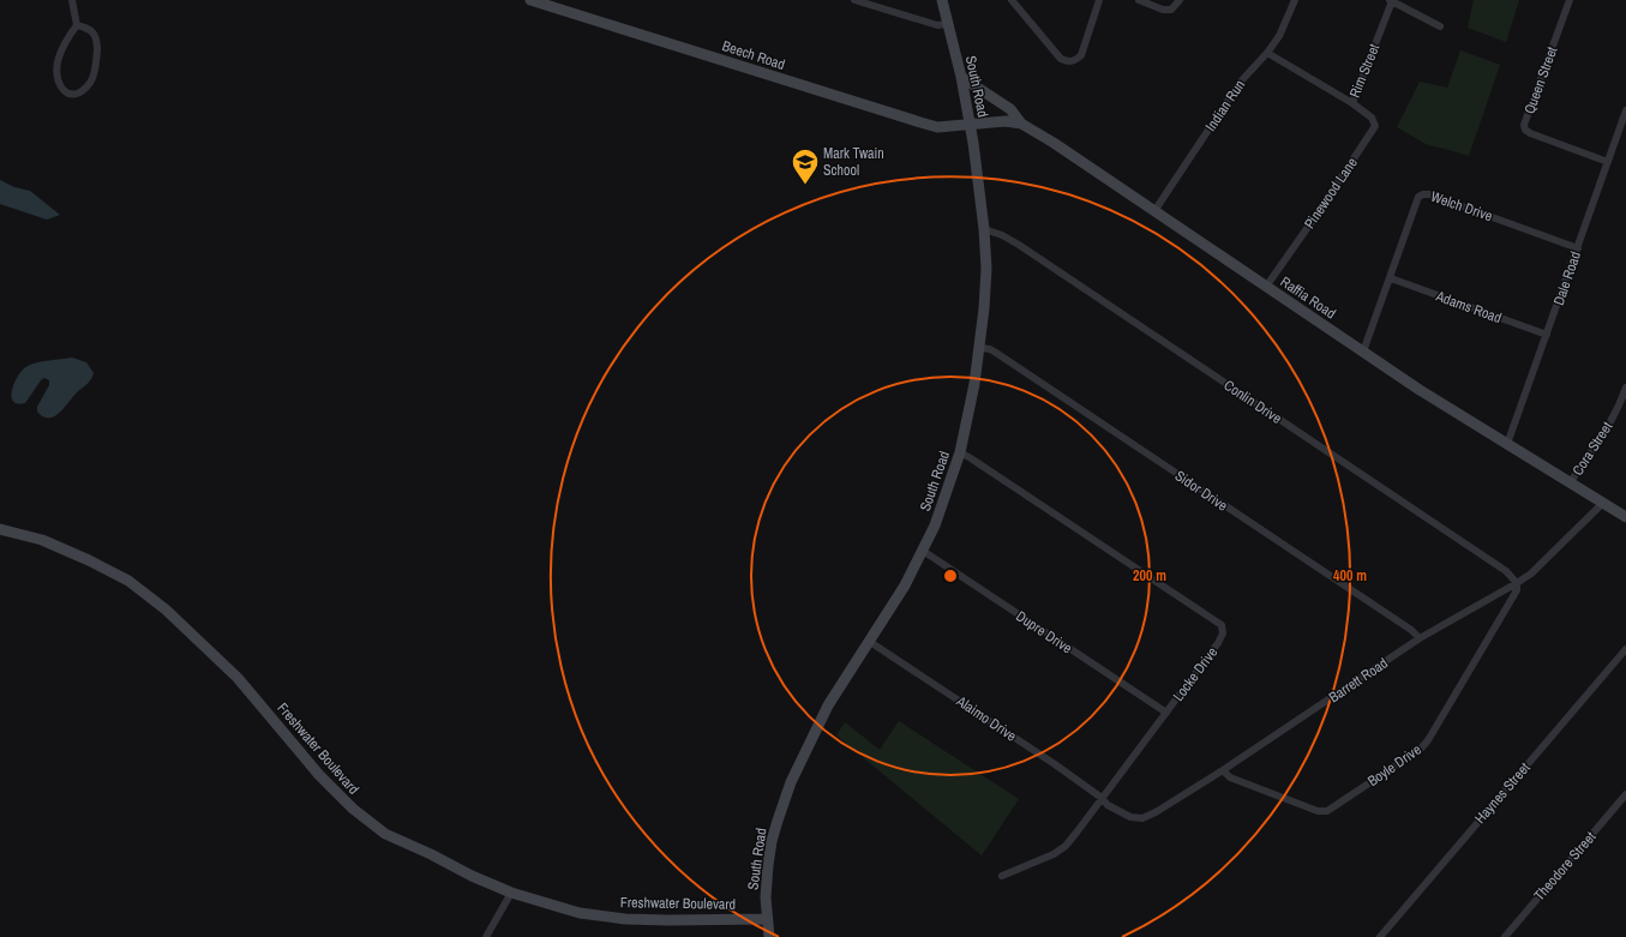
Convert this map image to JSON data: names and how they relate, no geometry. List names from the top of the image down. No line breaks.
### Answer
{"streets":{"main road":["Beech Road","South Road","Raffia Road","Freshwater Boulevard"],"street":["Rim Street","Queen Street","Indian Run","Pinewood Lane","Welch Drive","Dale Road","Adams Road","Conlin Drive","Cora Street","Sidor Drive","Dupre Drive","Locke Drive","Barrett Road","Alaimo Drive","Boyle Drive","Haynes Street","Theodore Street"]},"crossings":[["Beech Road","South Road"],["Beech Road","Raffia Road"],["Rim Street","Indian Run"],["Rim Street","Pinewood Lane"],["Queen Street","Dale Road"],["South Road","Raffia Road"],["South Road","Conlin Drive"],["South Road","Sidor Drive"],["South Road","Dupre Drive"],["South Road","Locke Drive"],["South Road","Alaimo Drive"],["South Road","Freshwater Boulevard"],["Indian Run","Raffia Road"],["Pinewood Lane","Raffia Road"],["Welch Drive","Dale Road"],["Welch Drive","Raffia Road"],["Welch Drive","Adams Road"],["Dale Road","Raffia Road"],["Dale Road","Adams Road"],["Raffia Road","Cora Street"],["Raffia Road","Barrett Road"],["Conlin Drive","Barrett Road"],["Conlin Drive","Boyle Drive"],["Sidor Drive","Barrett Road"],["Dupre Drive","Locke Drive"],["Locke Drive","Barrett Road"],["Locke Drive","Alaimo Drive"],["Barrett Road","Alaimo Drive"],["Barrett Road","Boyle Drive"]],"places":{"school or university":["Mark Twain School"]},"rings":["200 m","400 m"]}
